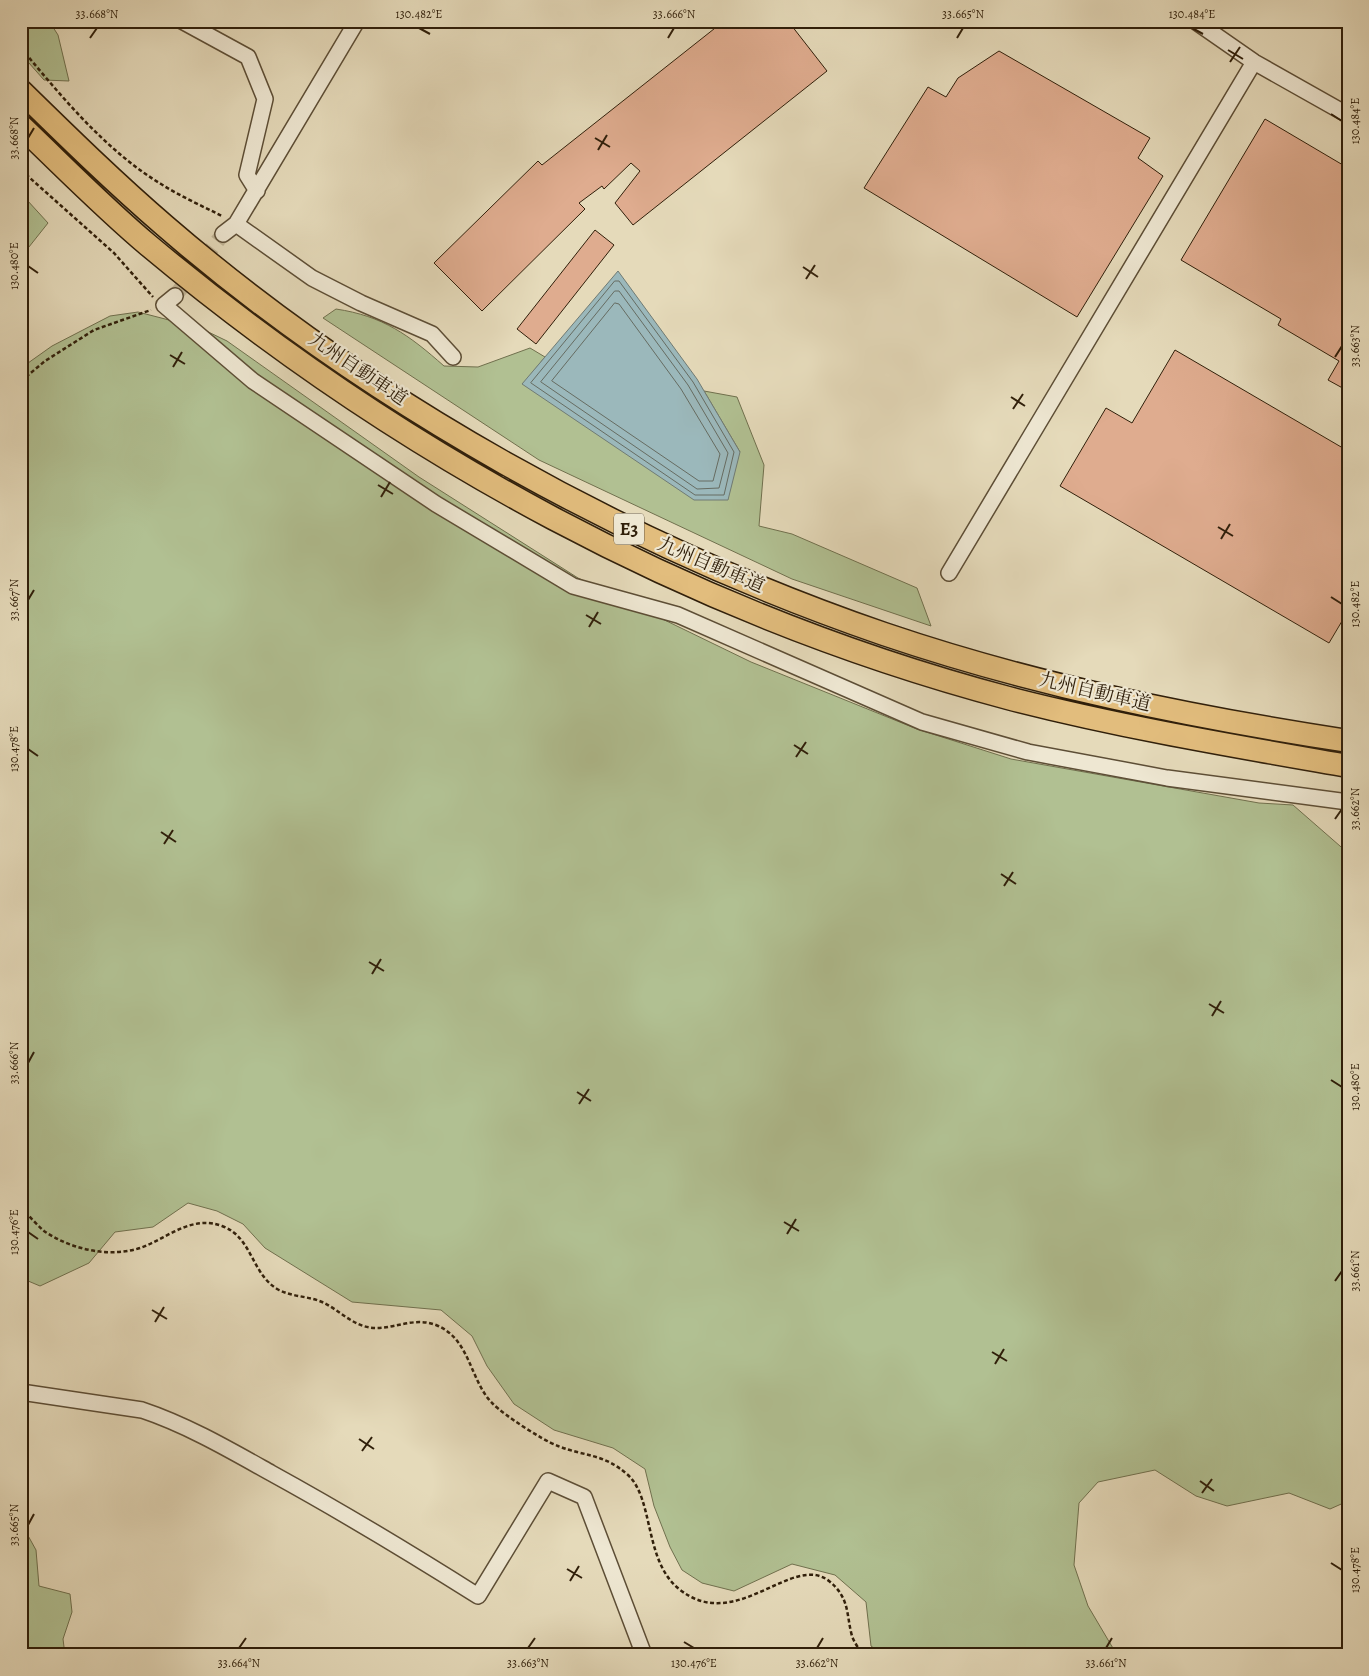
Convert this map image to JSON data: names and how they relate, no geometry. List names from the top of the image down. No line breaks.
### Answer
{"streets":{"highway":["九州自動車道","E3"]},"coordinates":["33.668°N","130.482°E","33.666°N","33.665°N","130.484°E","130.480°E","33.663°N","33.667°N","130.478°E","33.662°N","130.476°E","33.661°N","33.664°N"]}
